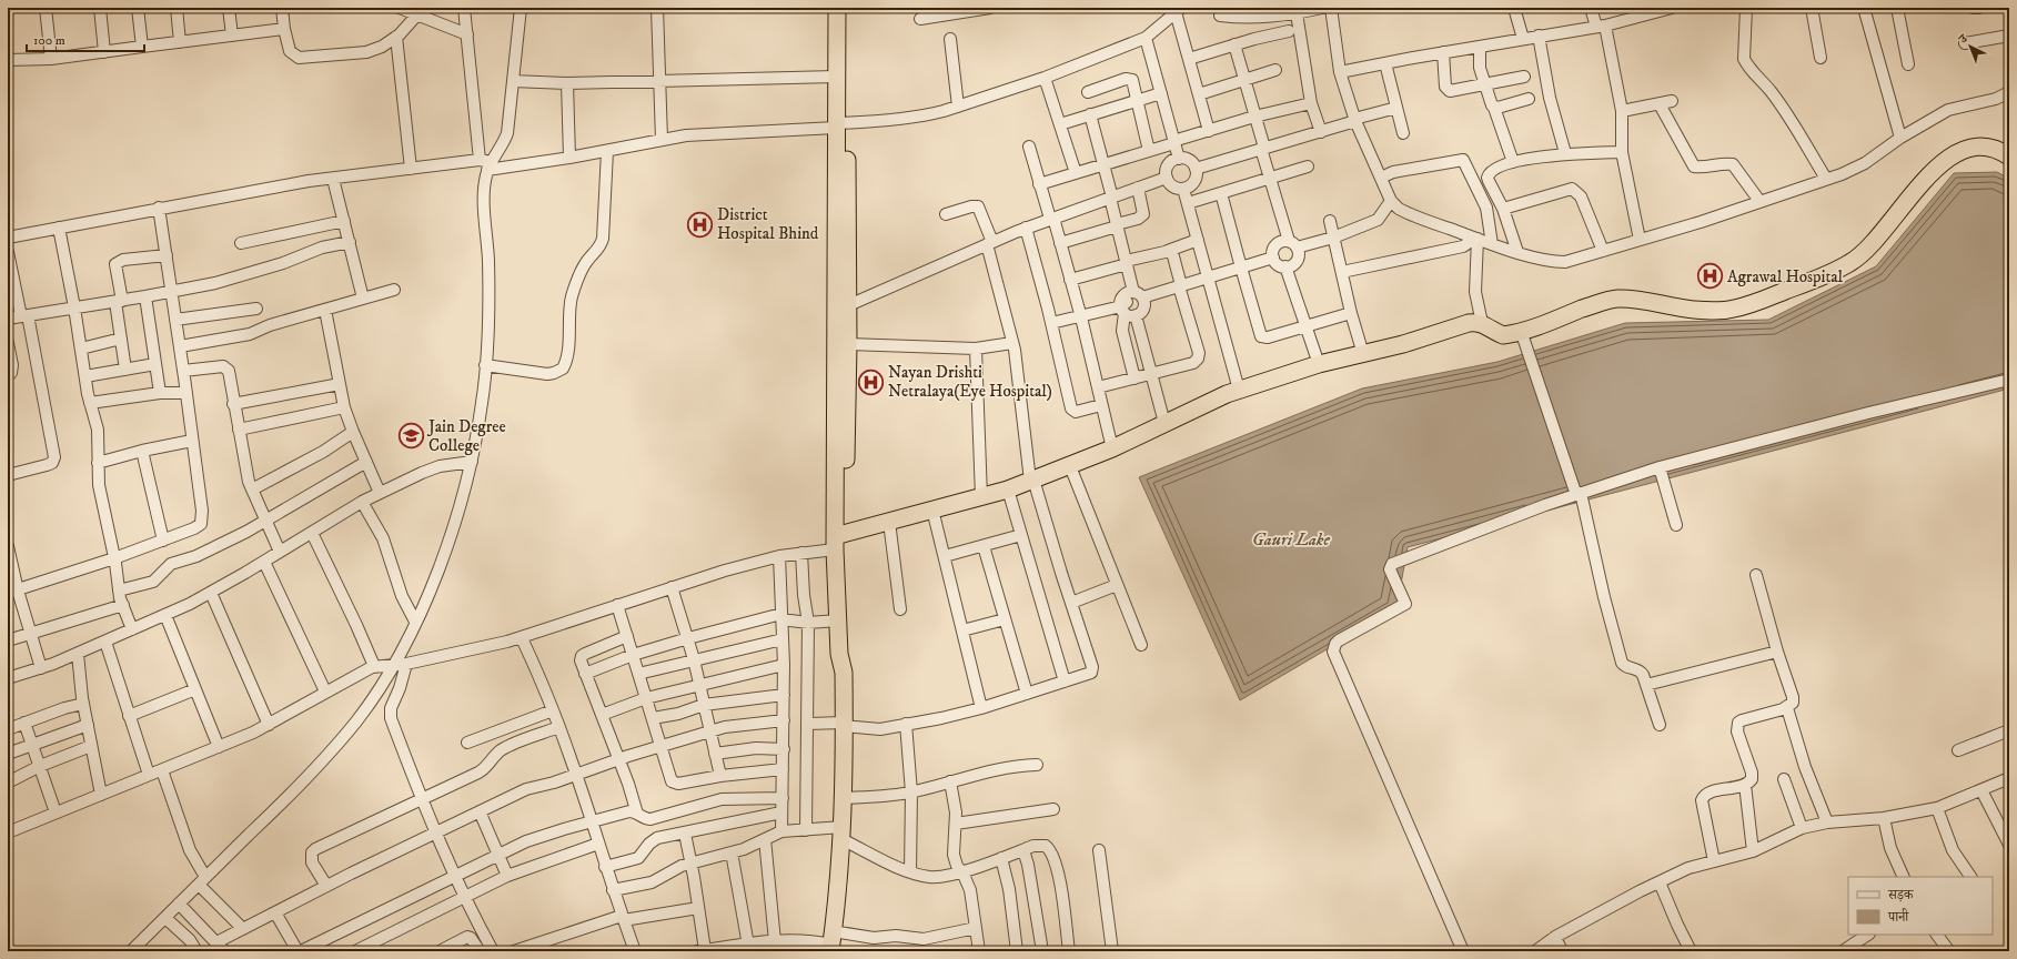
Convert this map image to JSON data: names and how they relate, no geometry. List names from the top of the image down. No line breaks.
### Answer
{"water":["Gauri Lake"],"places":{"hospital":["District Hospital Bhind","Agrawal Hospital","Nayan Drishti Netralaya(Eye Hospital)"],"school or university":["Jain Degree College"]},"legend":["सड़क","पानी"],"scale_bar":"100 m","north":"top left"}
